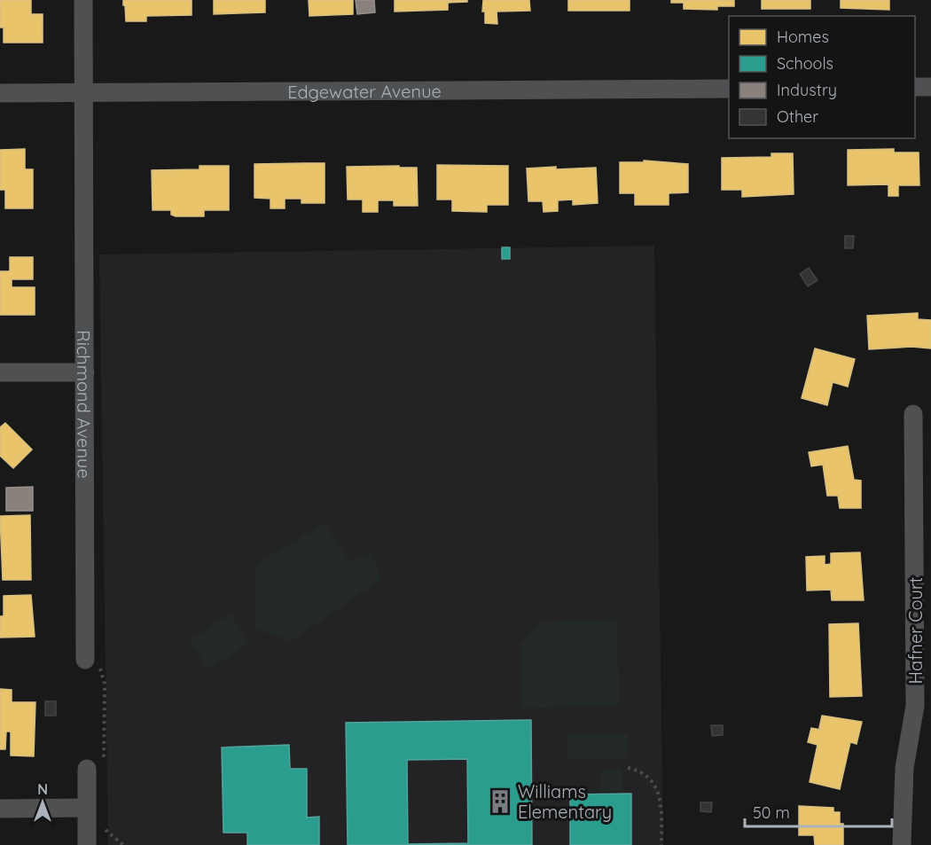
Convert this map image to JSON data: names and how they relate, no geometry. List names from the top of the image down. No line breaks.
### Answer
{"streets":{"street":["Edgewater Avenue","Richmond Avenue","Hafner Court"]},"crossings":[["Edgewater Avenue","Richmond Avenue"]],"places":{"building":["Williams Elementary"]},"legend":["Homes","Schools","Industry","Other"],"scale_bar":"50 m","north":"top"}
